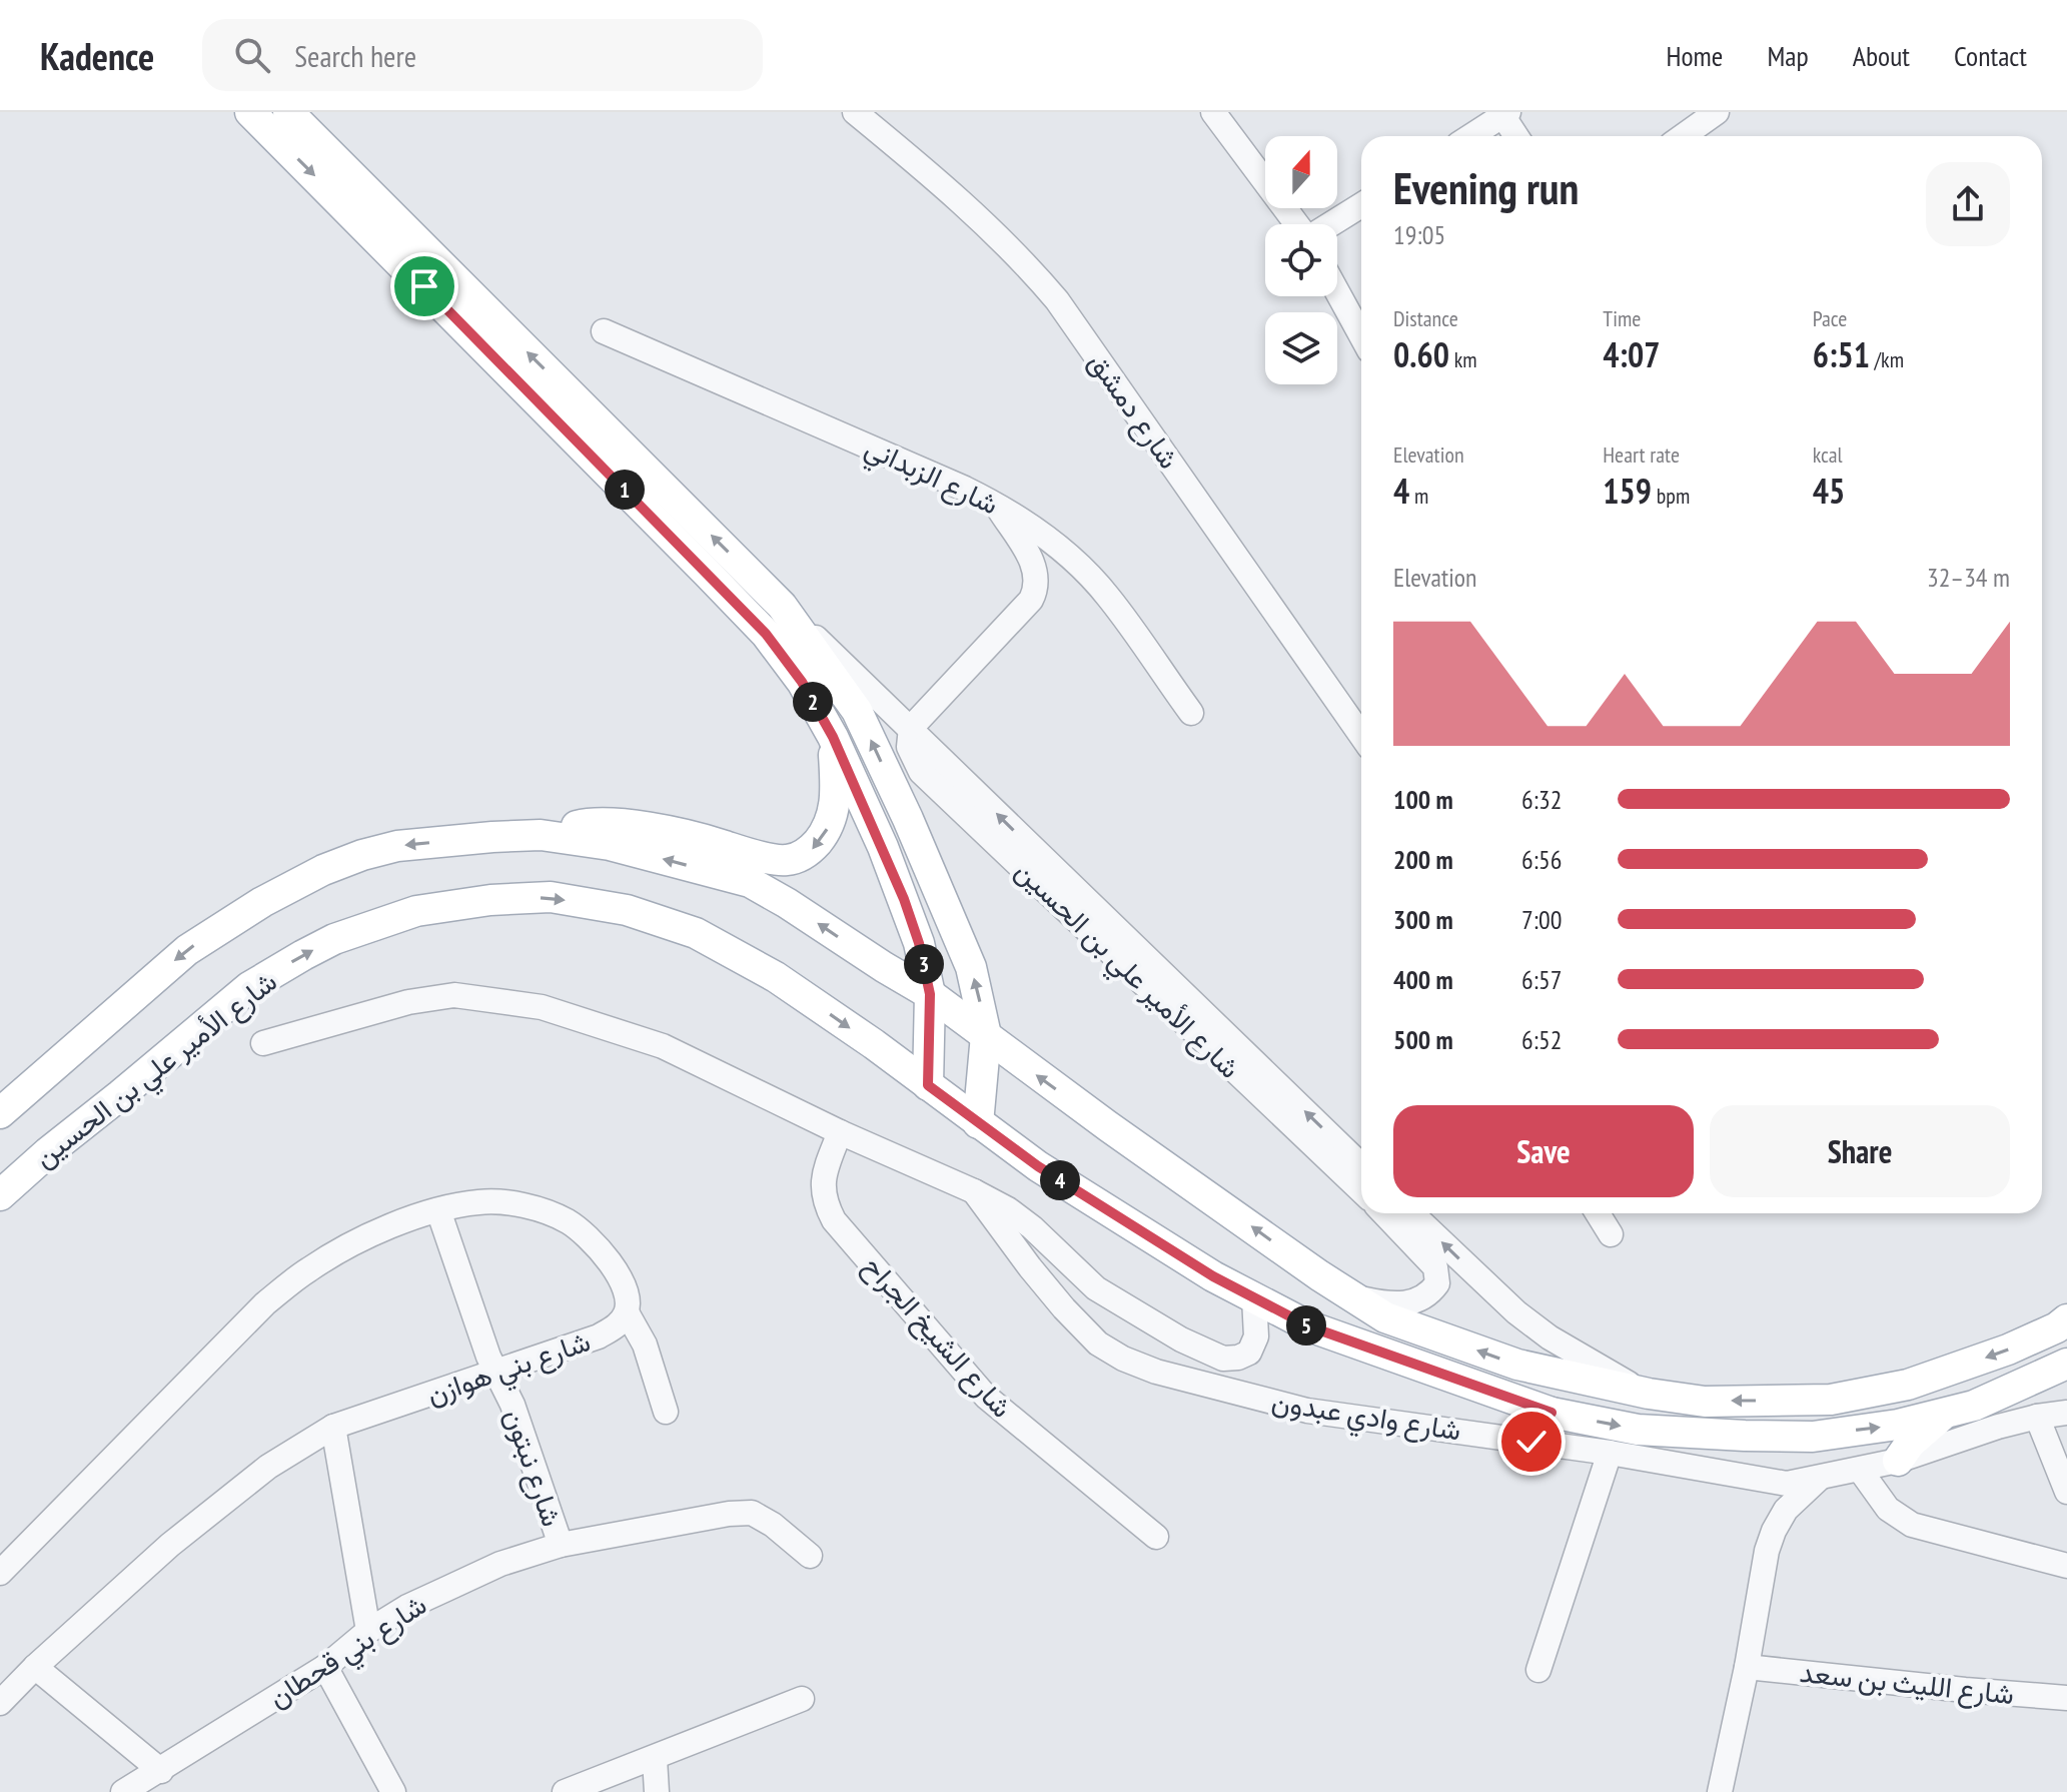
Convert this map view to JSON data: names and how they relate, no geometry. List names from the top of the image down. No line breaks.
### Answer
{"streets":{"main road":["شارع الأمير علي بن الحسين"],"street":["شارع دمشق","شارع الزبداني","شارع الشيخ الجراح","شارع بني هوازن","شارع وادي عبدون","شارع نبتون","شارع بني قحطان","شارع الليث بن سعد"]},"crossings":[["شارع بني هوازن","شارع نبتون"],["شارع نبتون","شارع بني قحطان"]],"north":"top","page":{"header":"Kadence","search":"Search here","nav":["Home","Map","About","Contact"],"heading":["Evening run","19:05"],"stats":[["Distance","0.60 km"],["Time","4:07"],["Pace","6:51 /km"],["Elevation","4 m"],["Heart rate","159 bpm"],["kcal","45"]],"pins":["1","2","3","4","5"],"chart":["Elevation","32–34 m"],"list":[{"name":"100 m","note":"6:32"},{"name":"200 m","note":"6:56"},{"name":"300 m","note":"7:00"},{"name":"400 m","note":"6:57"},{"name":"500 m","note":"6:52"}],"buttons":["Save","Share"]}}
